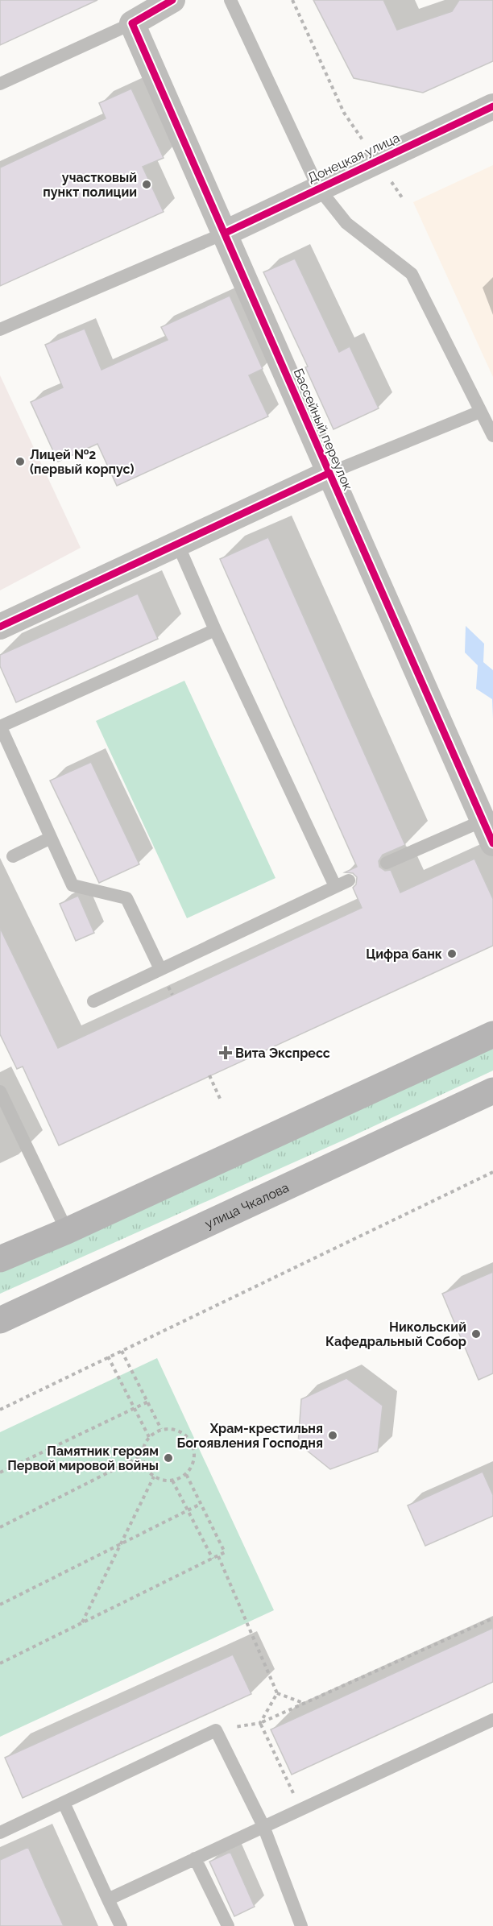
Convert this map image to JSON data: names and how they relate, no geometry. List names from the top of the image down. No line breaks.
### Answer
{"streets":{"main road":["улица Чкалова"],"street":["Донецкая улица","Бассейный переулок"]},"crossings":[["Донецкая улица","Бассейный переулок"]],"places":{"other":["участковый пункт полиции","Лицей №2 (первый корпус)","Цифра банк","Никольский Кафедральный Собор","Храм-крестильня Богоявления Господня","Памятник героям Первой мировой войны"],"health":["Вита Экспресс"]}}
